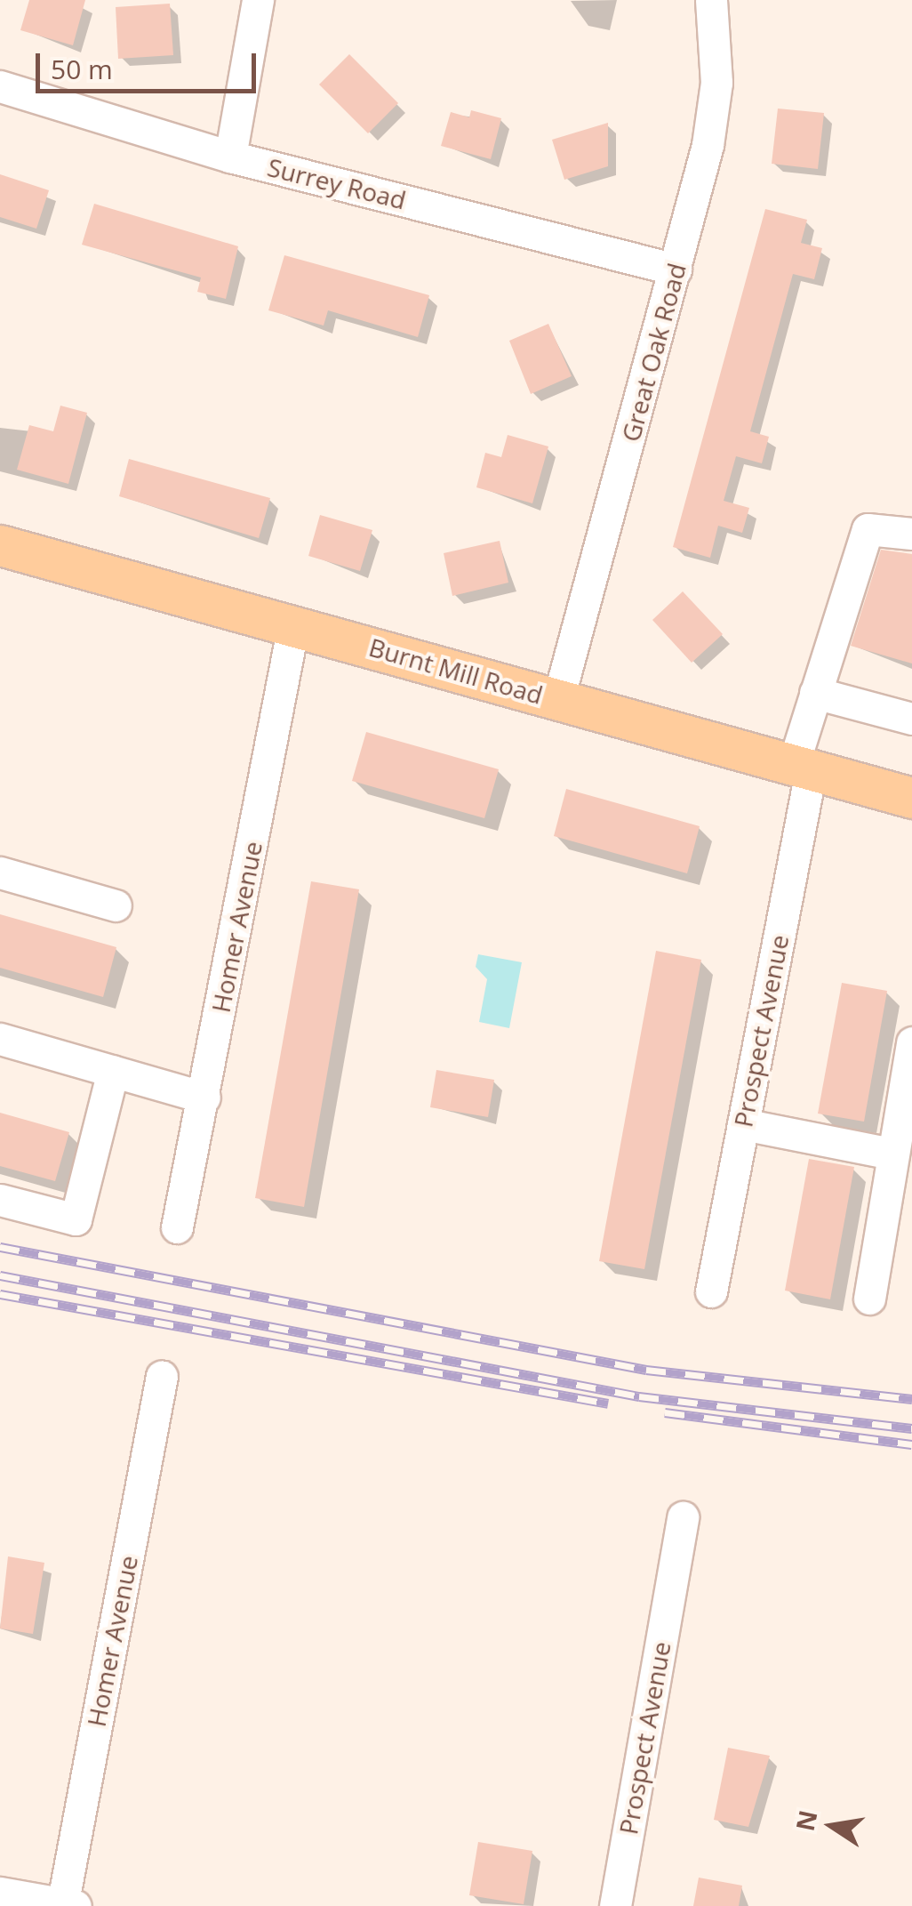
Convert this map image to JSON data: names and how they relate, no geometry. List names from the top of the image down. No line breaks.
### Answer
{"streets":{"main road":["Burnt Mill Road"],"street":["Surrey Road","Great Oak Road","Homer Avenue","Prospect Avenue"]},"crossings":[["Surrey Road","Great Oak Road"],["Great Oak Road","Burnt Mill Road"],["Burnt Mill Road","Homer Avenue"],["Burnt Mill Road","Prospect Avenue"]],"scale_bar":"50 m","north":"left"}
